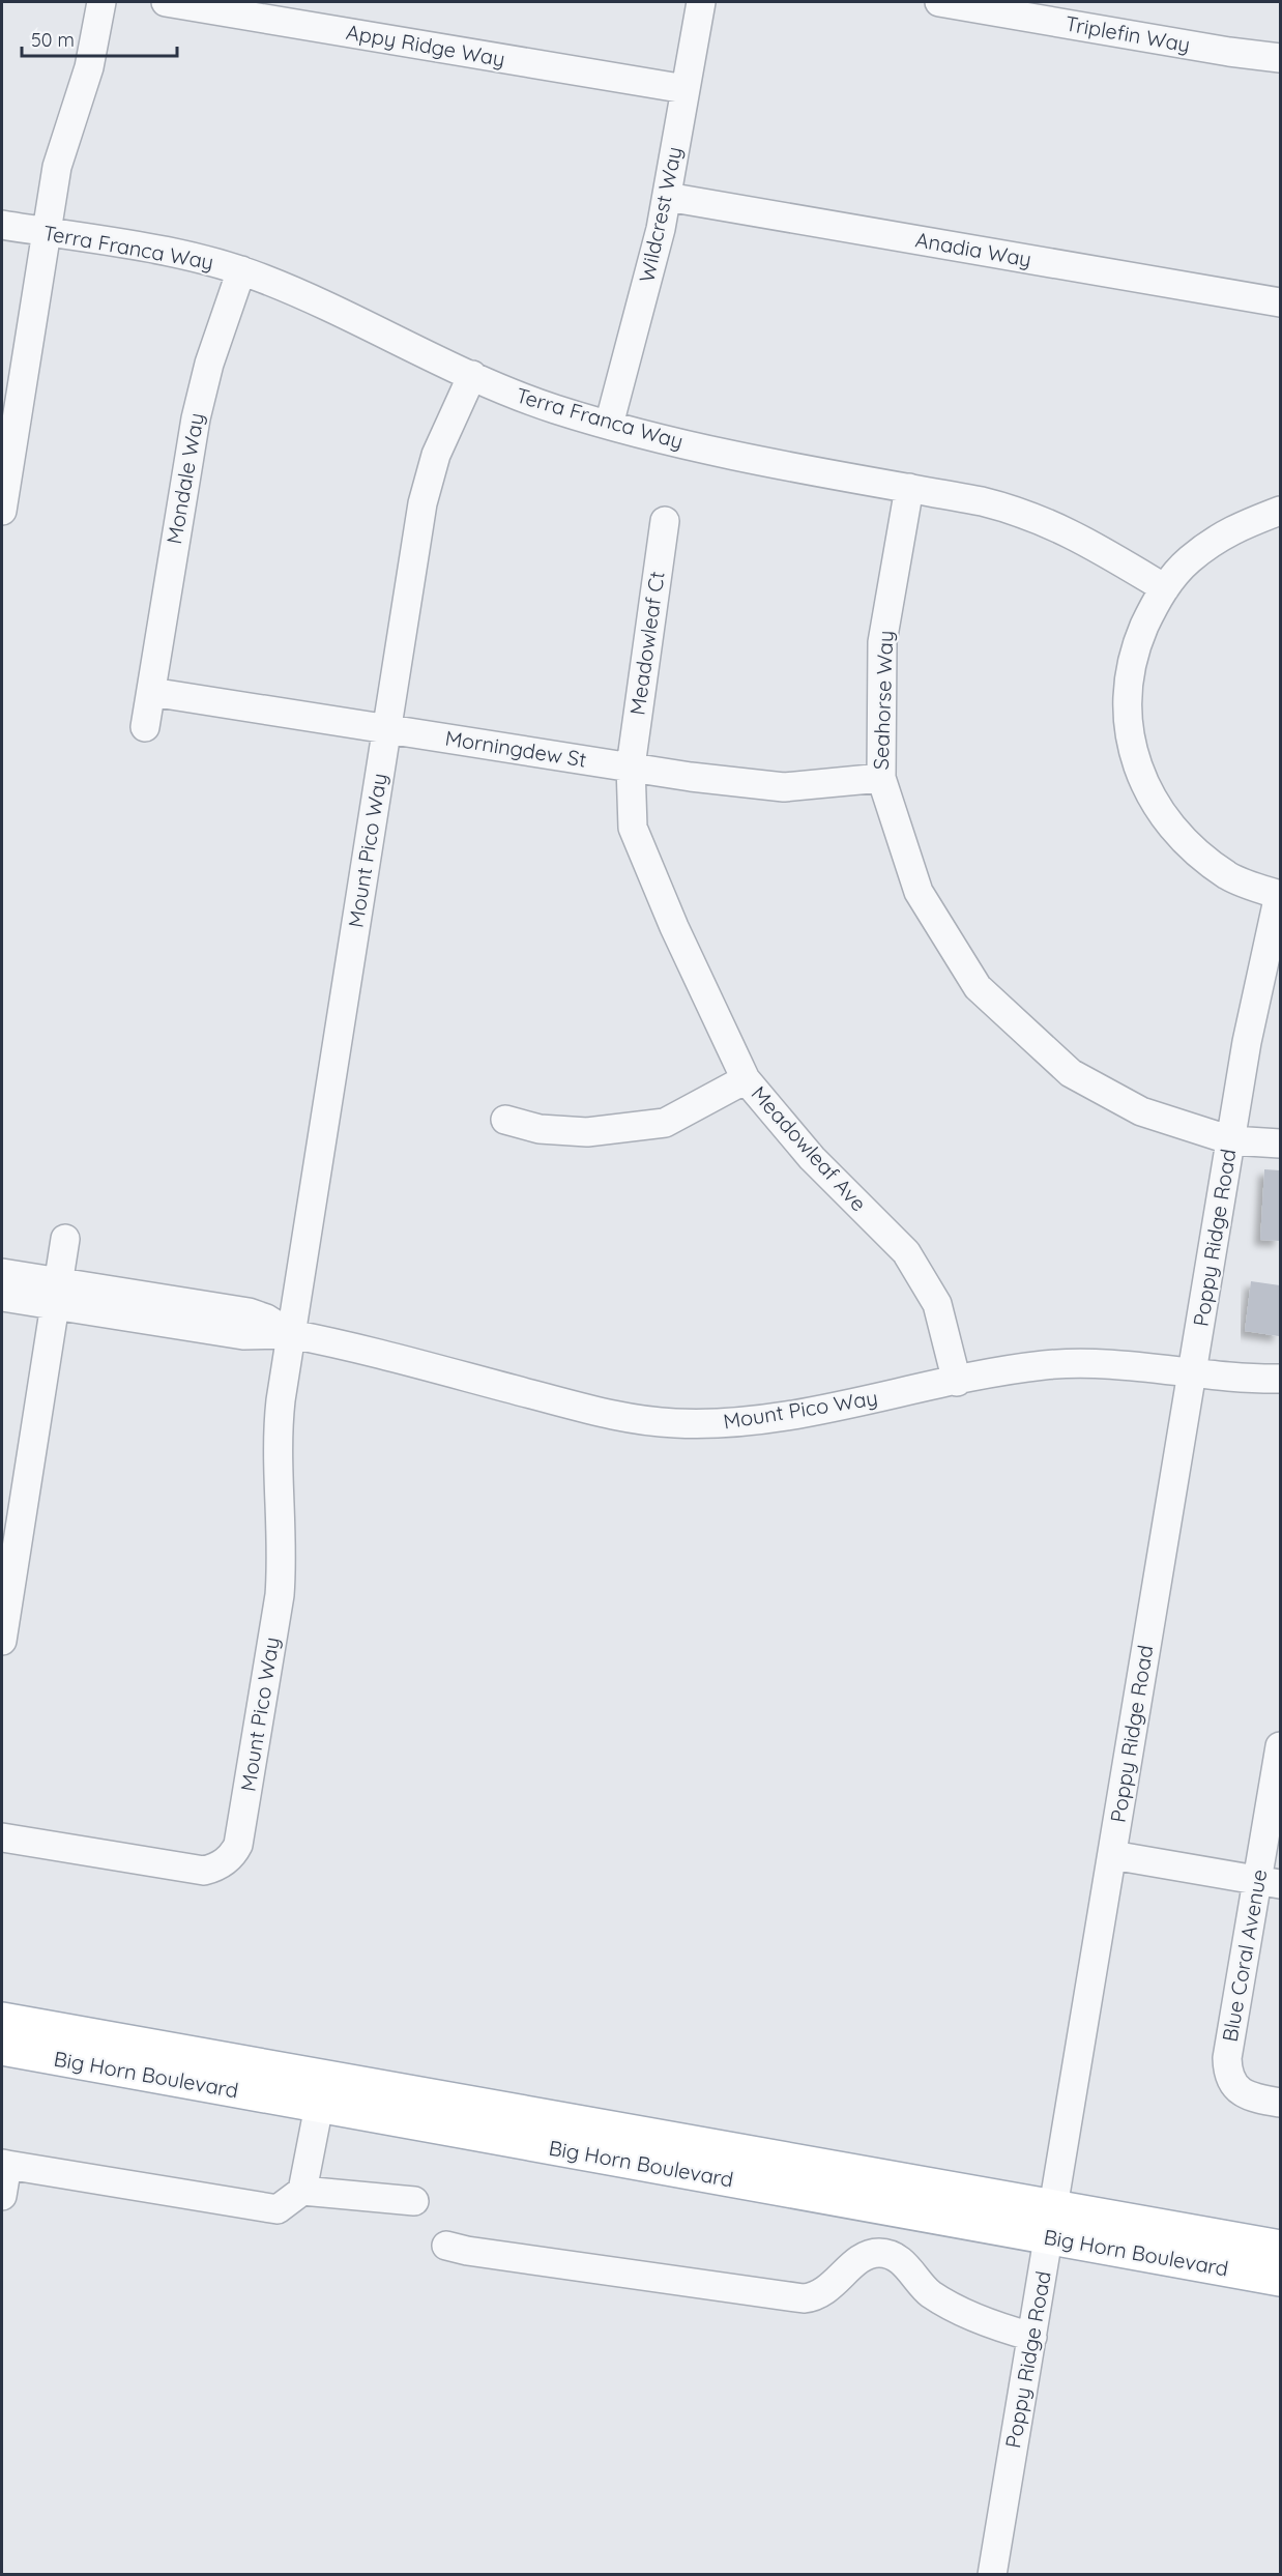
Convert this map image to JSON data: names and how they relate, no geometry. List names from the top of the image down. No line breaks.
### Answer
{"streets":{"main road":["Big Horn Boulevard"],"street":["Triplefin Way","Appy Ridge Way","Wildcrest Way","Terra Franca Way","Anadia Way","Mondale Way","Meadowleaf Ct","Seahorse Way","Morningdew St","Mount Pico Way","Meadowleaf Ave","Poppy Ridge Road","Blue Coral Avenue"]},"crossings":[["Appy Ridge Way","Wildcrest Way"],["Wildcrest Way","Terra Franca Way"],["Wildcrest Way","Anadia Way"],["Terra Franca Way","Mondale Way"],["Terra Franca Way","Seahorse Way"],["Terra Franca Way","Mount Pico Way"],["Terra Franca Way","Poppy Ridge Road"],["Mondale Way","Morningdew St"],["Meadowleaf Ct","Morningdew St"],["Meadowleaf Ct","Meadowleaf Ave"],["Seahorse Way","Morningdew St"],["Seahorse Way","Poppy Ridge Road"],["Morningdew St","Mount Pico Way"],["Morningdew St","Meadowleaf Ave"],["Mount Pico Way","Meadowleaf Ave"],["Mount Pico Way","Poppy Ridge Road"],["Poppy Ridge Road","Big Horn Boulevard"]],"scale_bar":"50 m"}
